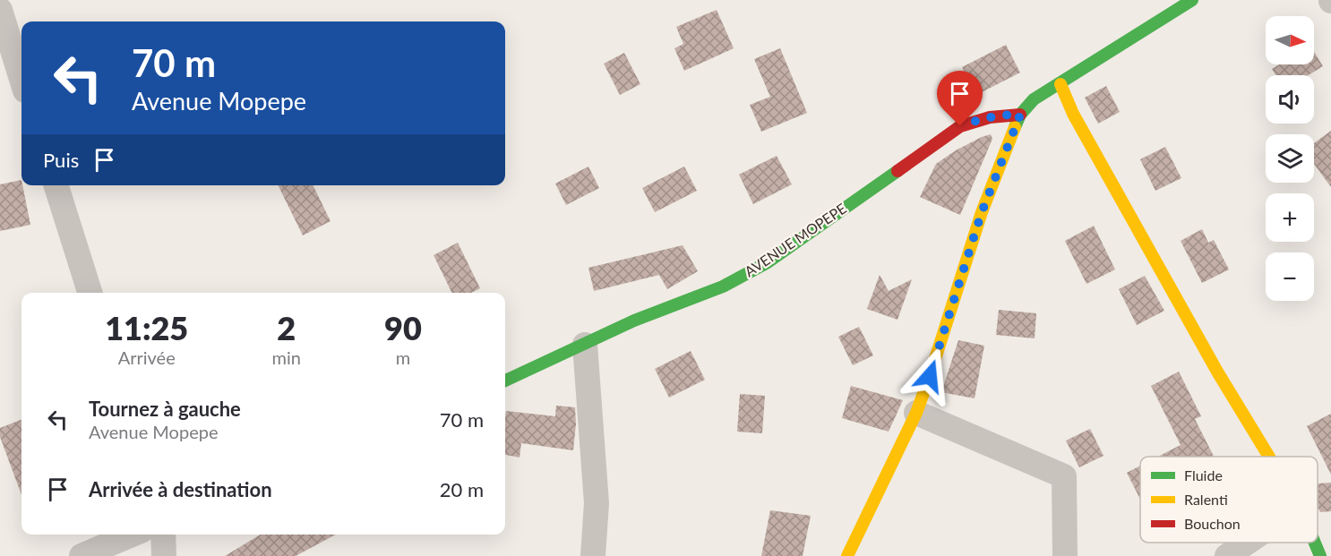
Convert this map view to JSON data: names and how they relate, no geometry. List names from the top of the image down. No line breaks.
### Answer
{"streets":{"street":["AVENUE MOPEPE"]},"legend":["Fluide","Ralenti","Bouchon"],"north":"right","page":{"map_buttons":["+","−"],"turn":["70 m","Avenue Mopepe"],"then":"Puis","eta":["11:25","Arrivée","2","min","90","m"],"list":[{"name":"Tournez à gauche","note":"Avenue Mopepe","value":"70 m"},{"name":"Arrivée à destination","value":"20 m"}]}}
